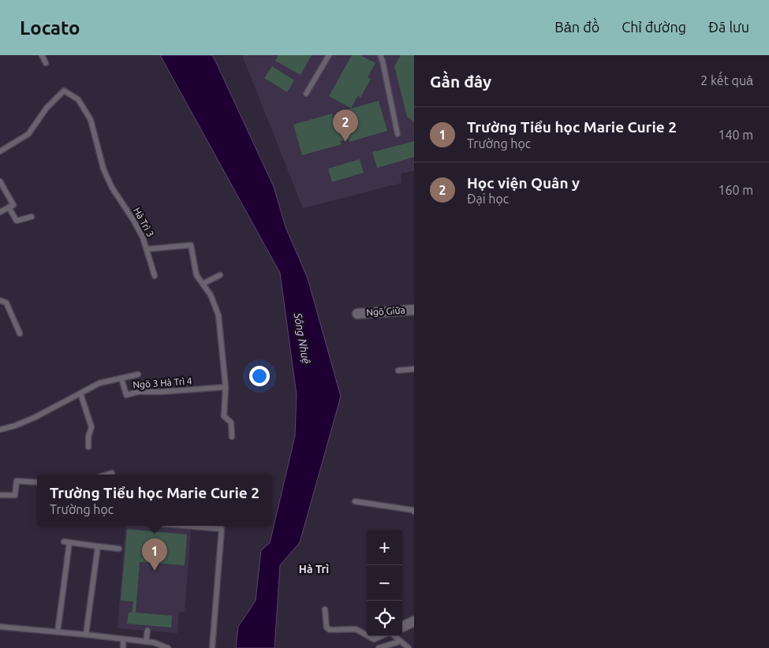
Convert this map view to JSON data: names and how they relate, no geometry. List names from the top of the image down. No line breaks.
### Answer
{"streets":{"street":["Ngõ Giữa"],"lane":["Hà Trì 3","Ngõ 3 Hà Trì 4"]},"crossings":[["Hà Trì 3","Ngõ 3 Hà Trì 4"]],"districts":["Hà Trì"],"water":["Sông Nhuệ"],"page":{"header":"Locato","nav":["Bản đồ","Chỉ đường","Đã lưu"],"heading":["Gần đây","2 kết quả"],"list":[{"mark":"1","name":"Trường Tiểu học Marie Curie 2","note":"Trường học","value":"140 m"},{"mark":"2","name":"Học viện Quân y","note":"Đại học","value":"160 m"}],"pins":["2","1"],"popup":["Trường Tiểu học Marie Curie 2","Trường học"],"map_buttons":["+","−"]}}
